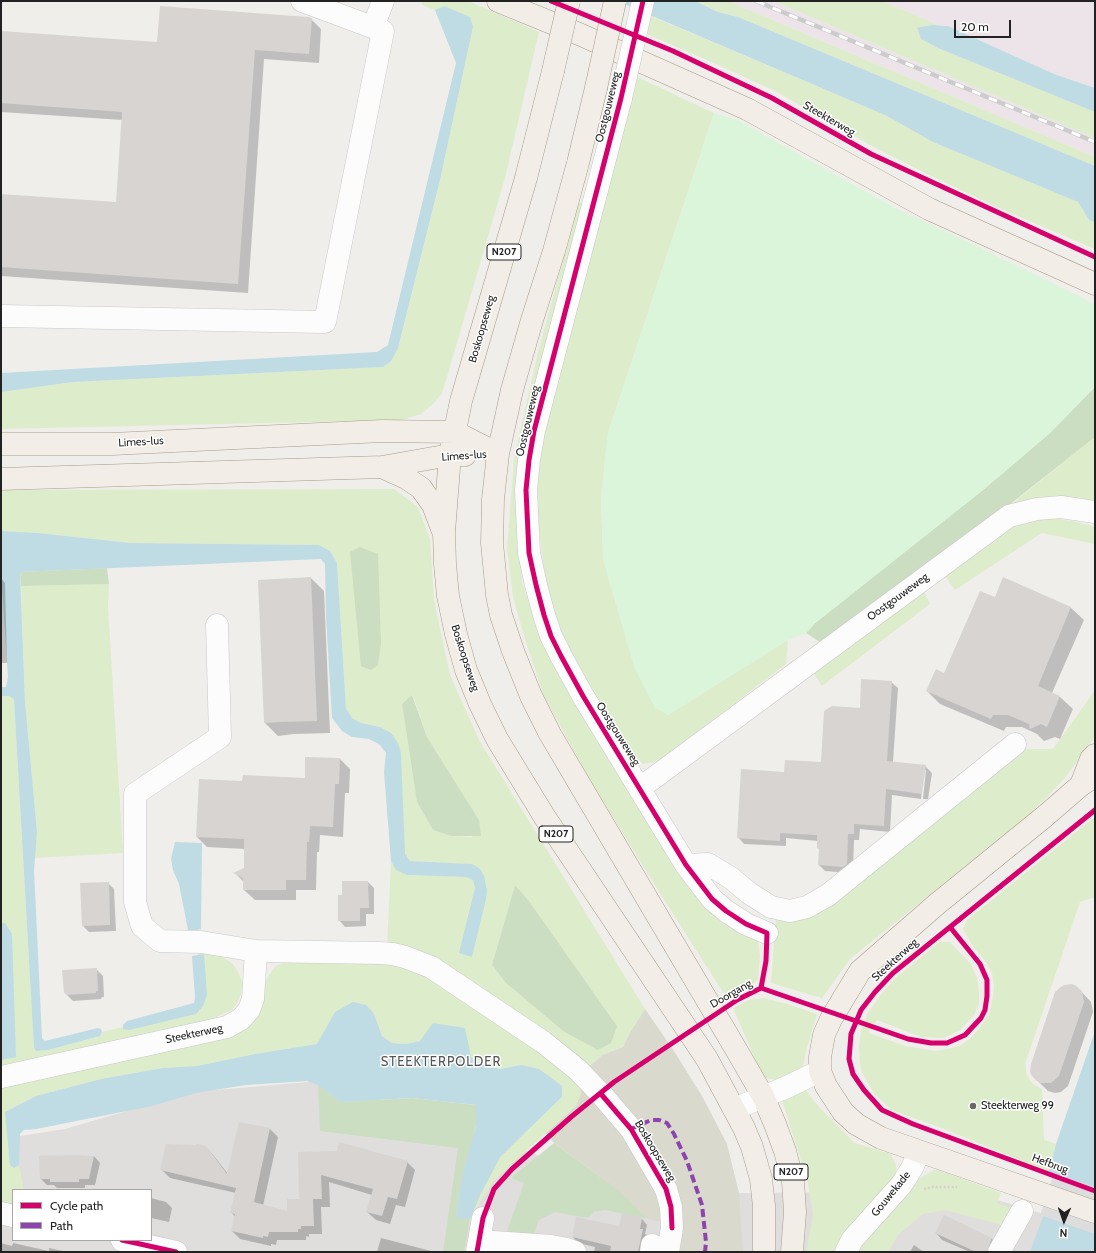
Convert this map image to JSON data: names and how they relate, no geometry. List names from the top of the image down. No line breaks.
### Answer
{"streets":{"main road":["Steekterweg","N207","Boskoopseweg","Limes-lus"],"street":["Oostgouweweg","Gouwekade"],"cycle path":["Doorgang","Hefbrug"]},"crossings":[["Steekterweg","Boskoopseweg"],["Steekterweg","Gouwekade"],["N207","Limes-lus"],["Boskoopseweg","Limes-lus"]],"districts":["STEEKTERPOLDER"],"places":["Steekterweg 99"],"legend":["Cycle path","Path"],"scale_bar":"20 m","north":"bottom"}
